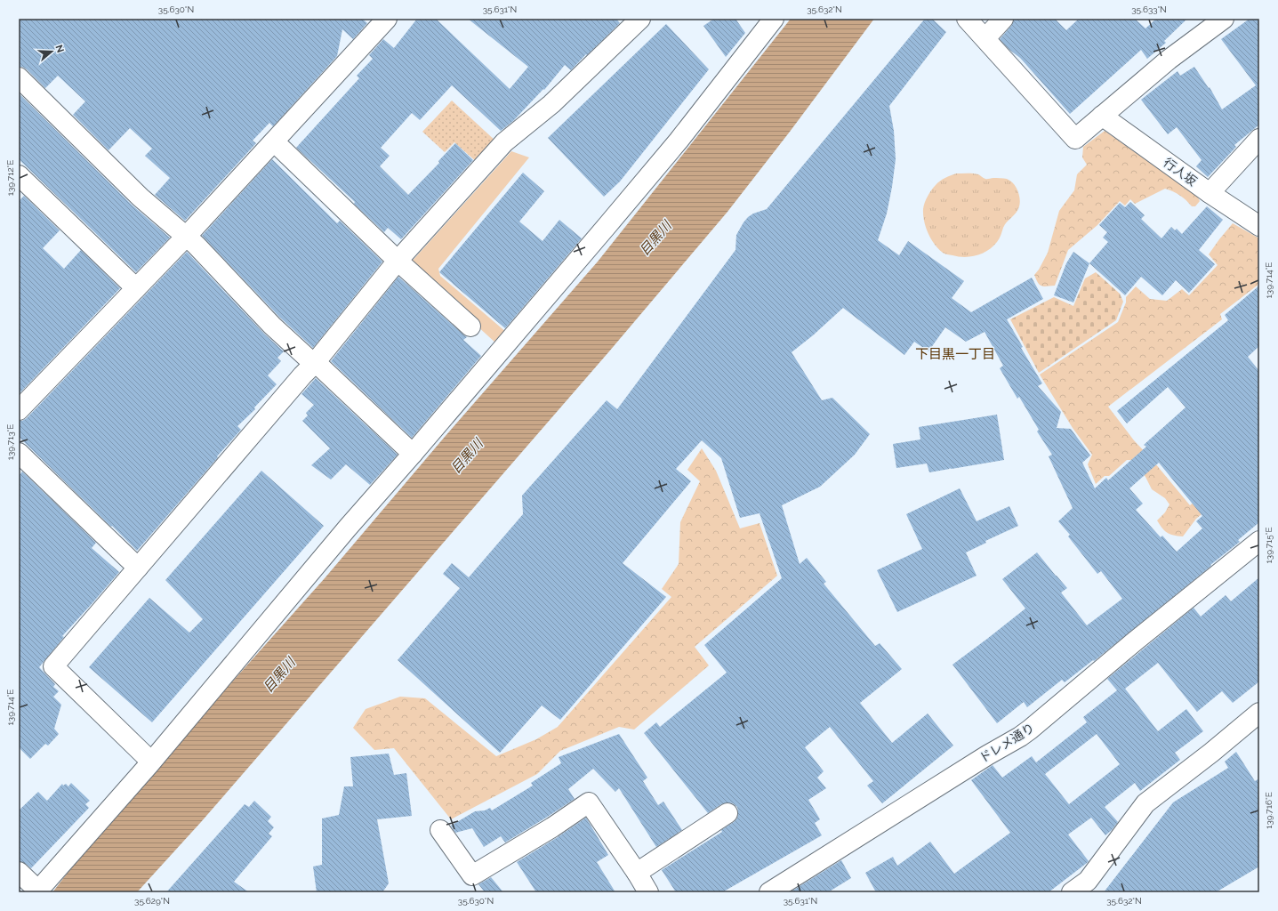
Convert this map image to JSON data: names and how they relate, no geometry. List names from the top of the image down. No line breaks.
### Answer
{"streets":{"street":["行人坂","ドレメ通り"]},"districts":["下目黒一丁目"],"water":["目黒川"],"north":"right","coordinates":["35.630°N","35.631°N","35.632°N","35.633°N","139.712°E","139.714°E","139.713°E","139.715°E","139.716°E","35.629°N"]}
